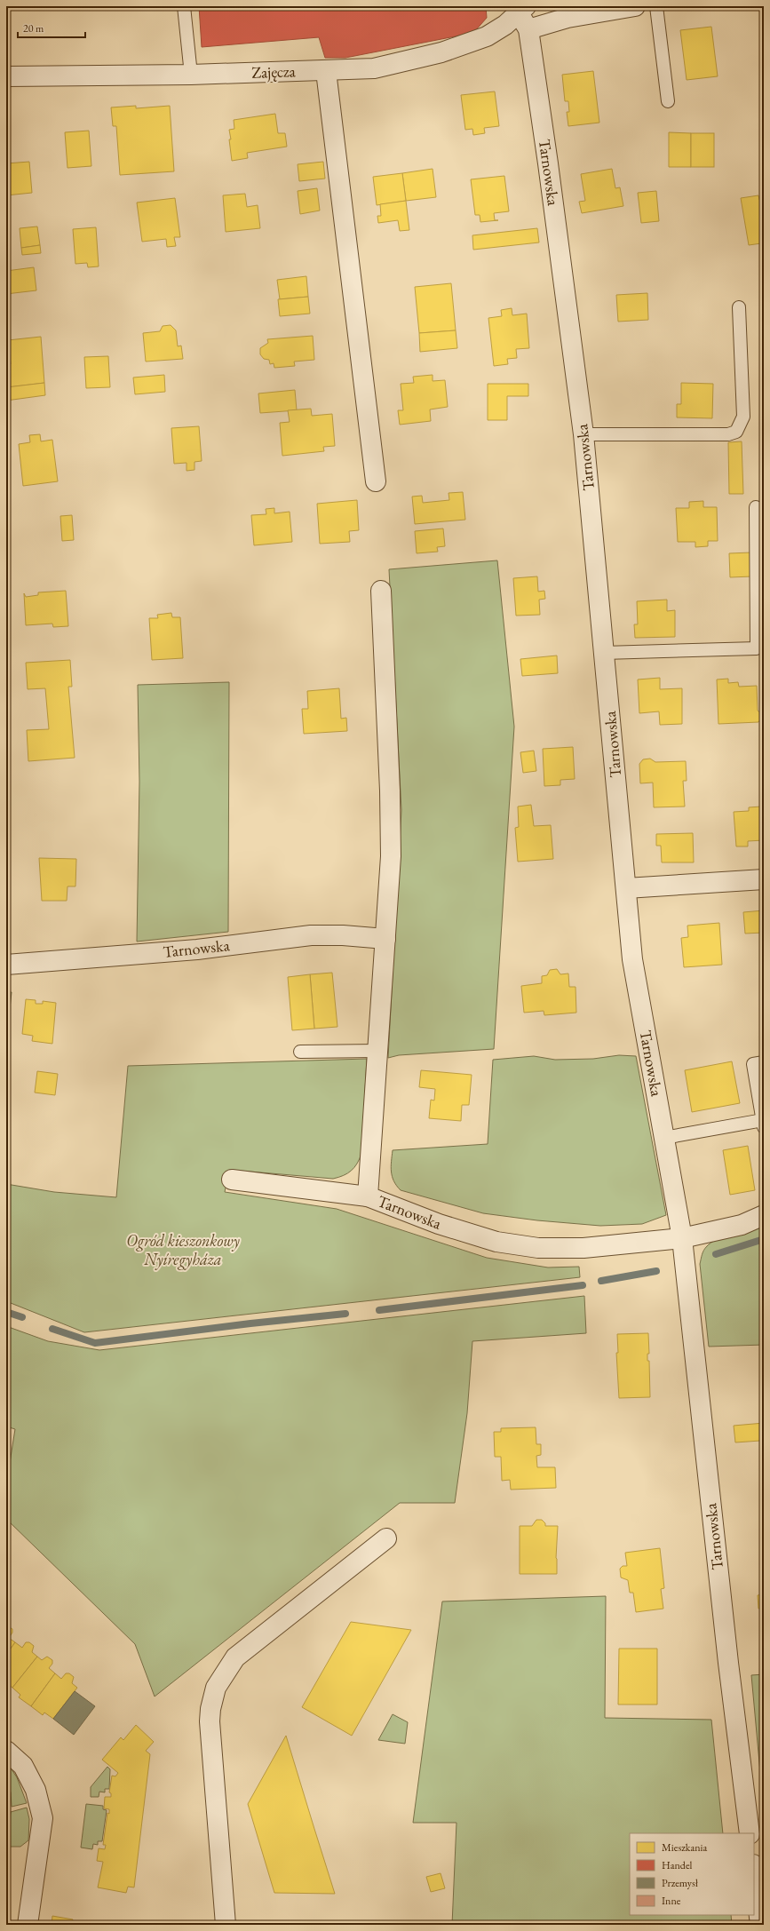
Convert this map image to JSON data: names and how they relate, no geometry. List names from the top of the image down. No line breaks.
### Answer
{"streets":{"street":["Zajęcza","Tarnowska"]},"crossings":[["Zajęcza","Tarnowska"]],"parks":["Ogród kieszonkowy Nyíregyháza"],"legend":["Mieszkania","Handel","Przemysł","Inne"],"scale_bar":"20 m"}
